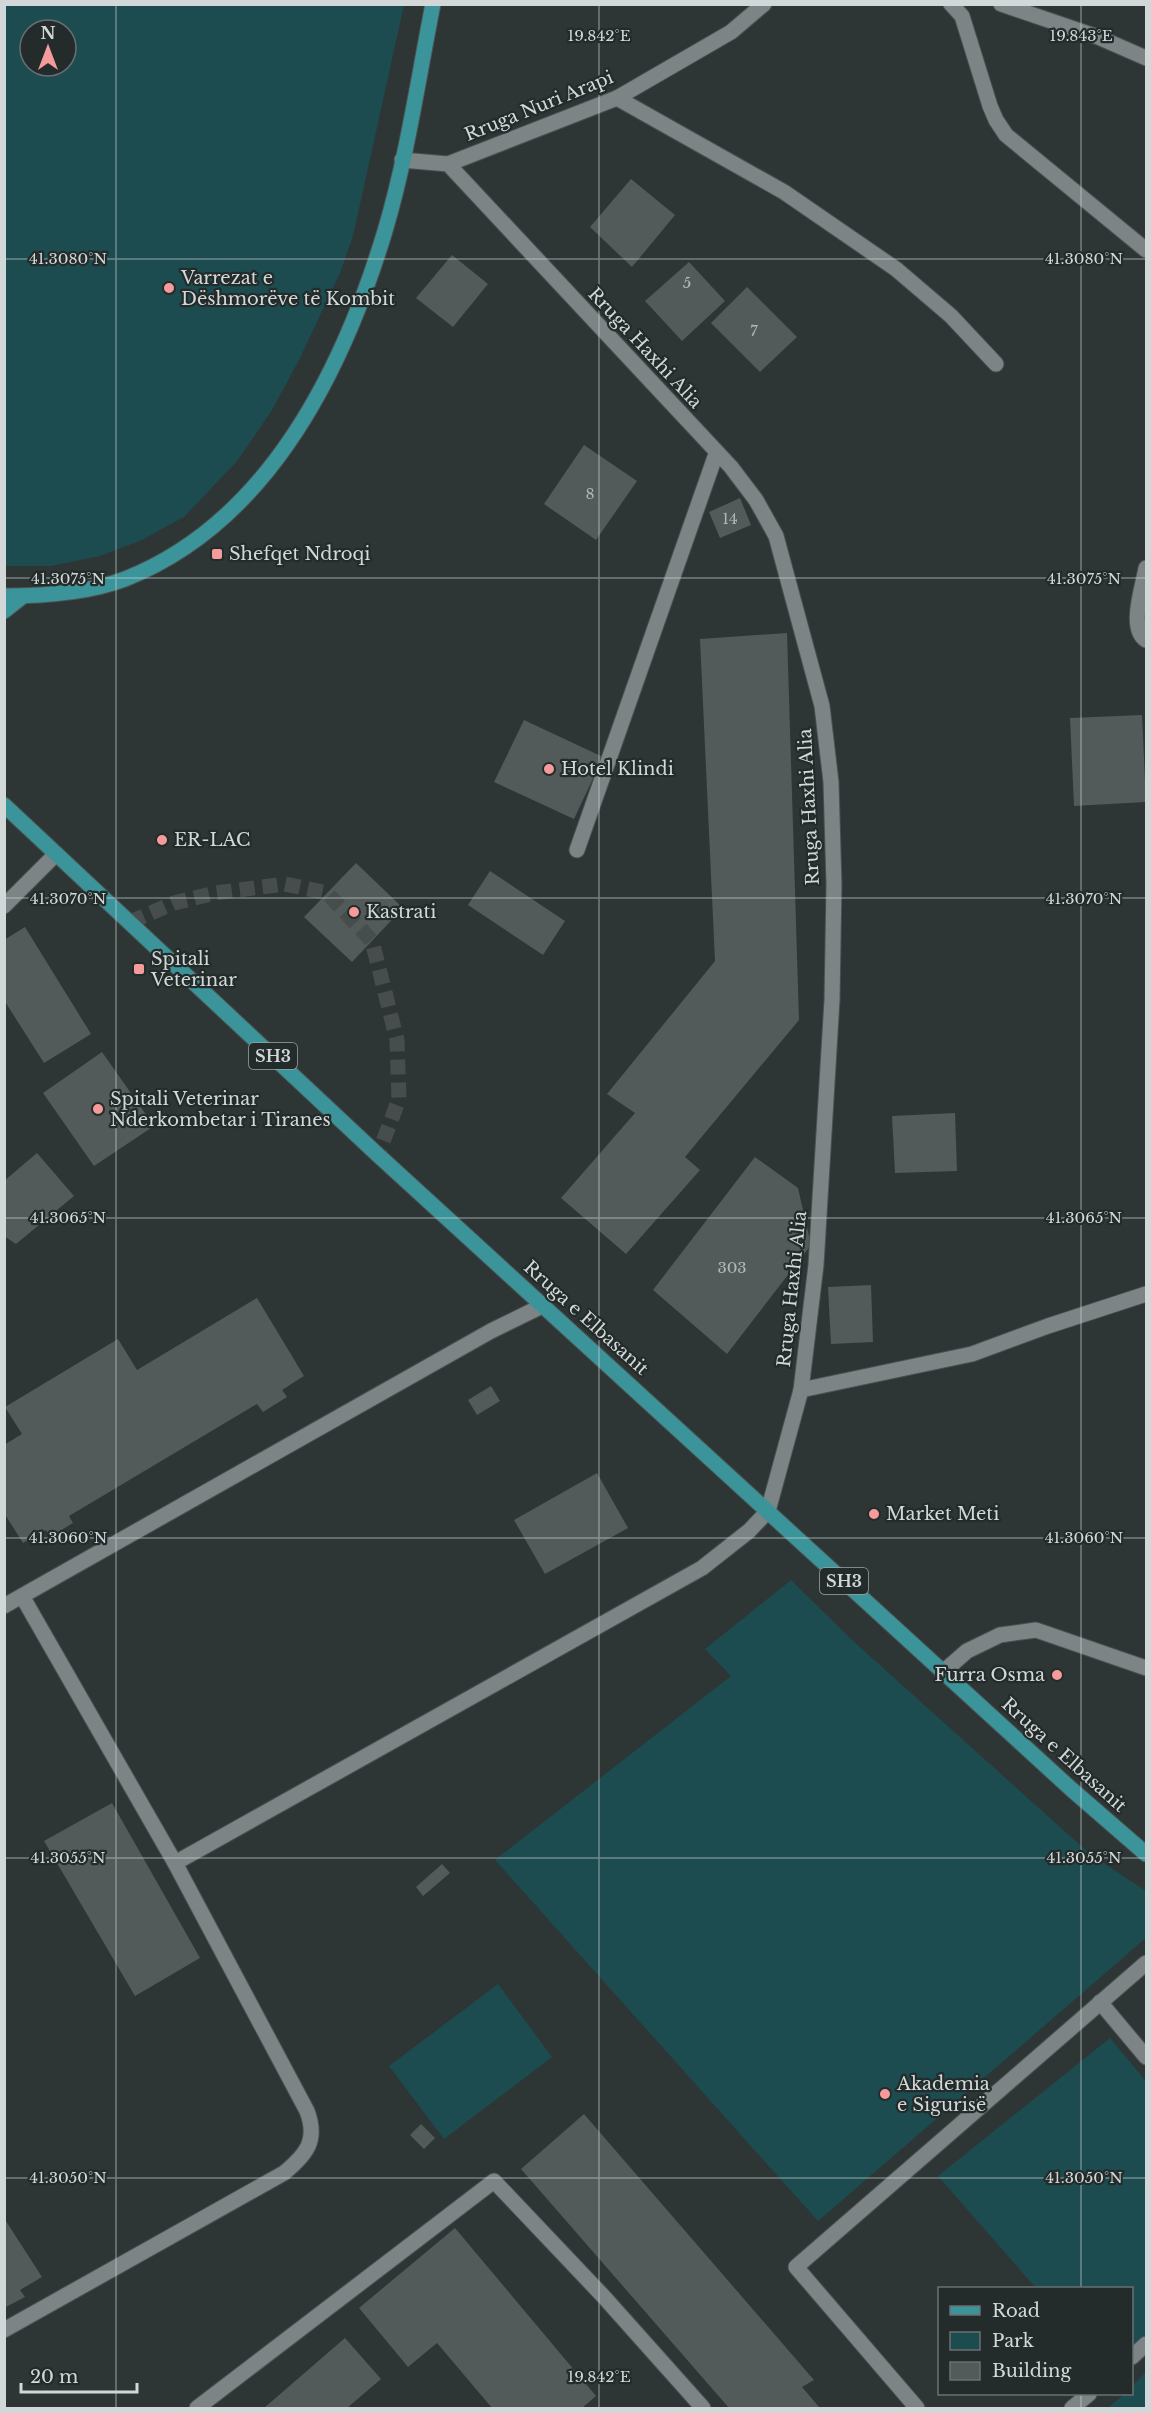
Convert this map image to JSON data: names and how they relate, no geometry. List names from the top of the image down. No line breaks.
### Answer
{"streets":{"main road":["SH3","Rruga e Elbasanit"],"street":["Rruga Nuri Arapi","Rruga Haxhi Alia"]},"crossings":[["Rruga Nuri Arapi","Rruga Haxhi Alia"],["Rruga Haxhi Alia","Rruga e Elbasanit"]],"places":{"other":["Varrezat e Dëshmorëve të Kombit","Hotel Klindi","ER-LAC","Kastrati","Spitali Veterinar Nderkombetar i Tiranes","Market Meti","Furra Osma","Akademia e Sigurisë"],"transit":["Shefqet Ndroqi","Spitali Veterinar"]},"house_numbers":["5","7","8","14","303"],"legend":["Road","Park","Building"],"scale_bar":"20 m","north":"top","coordinates":["19.842°E","19.843°E","41.3080°N","41.3075°N","41.3070°N","41.3065°N","41.3060°N","41.3055°N","41.3050°N"]}
